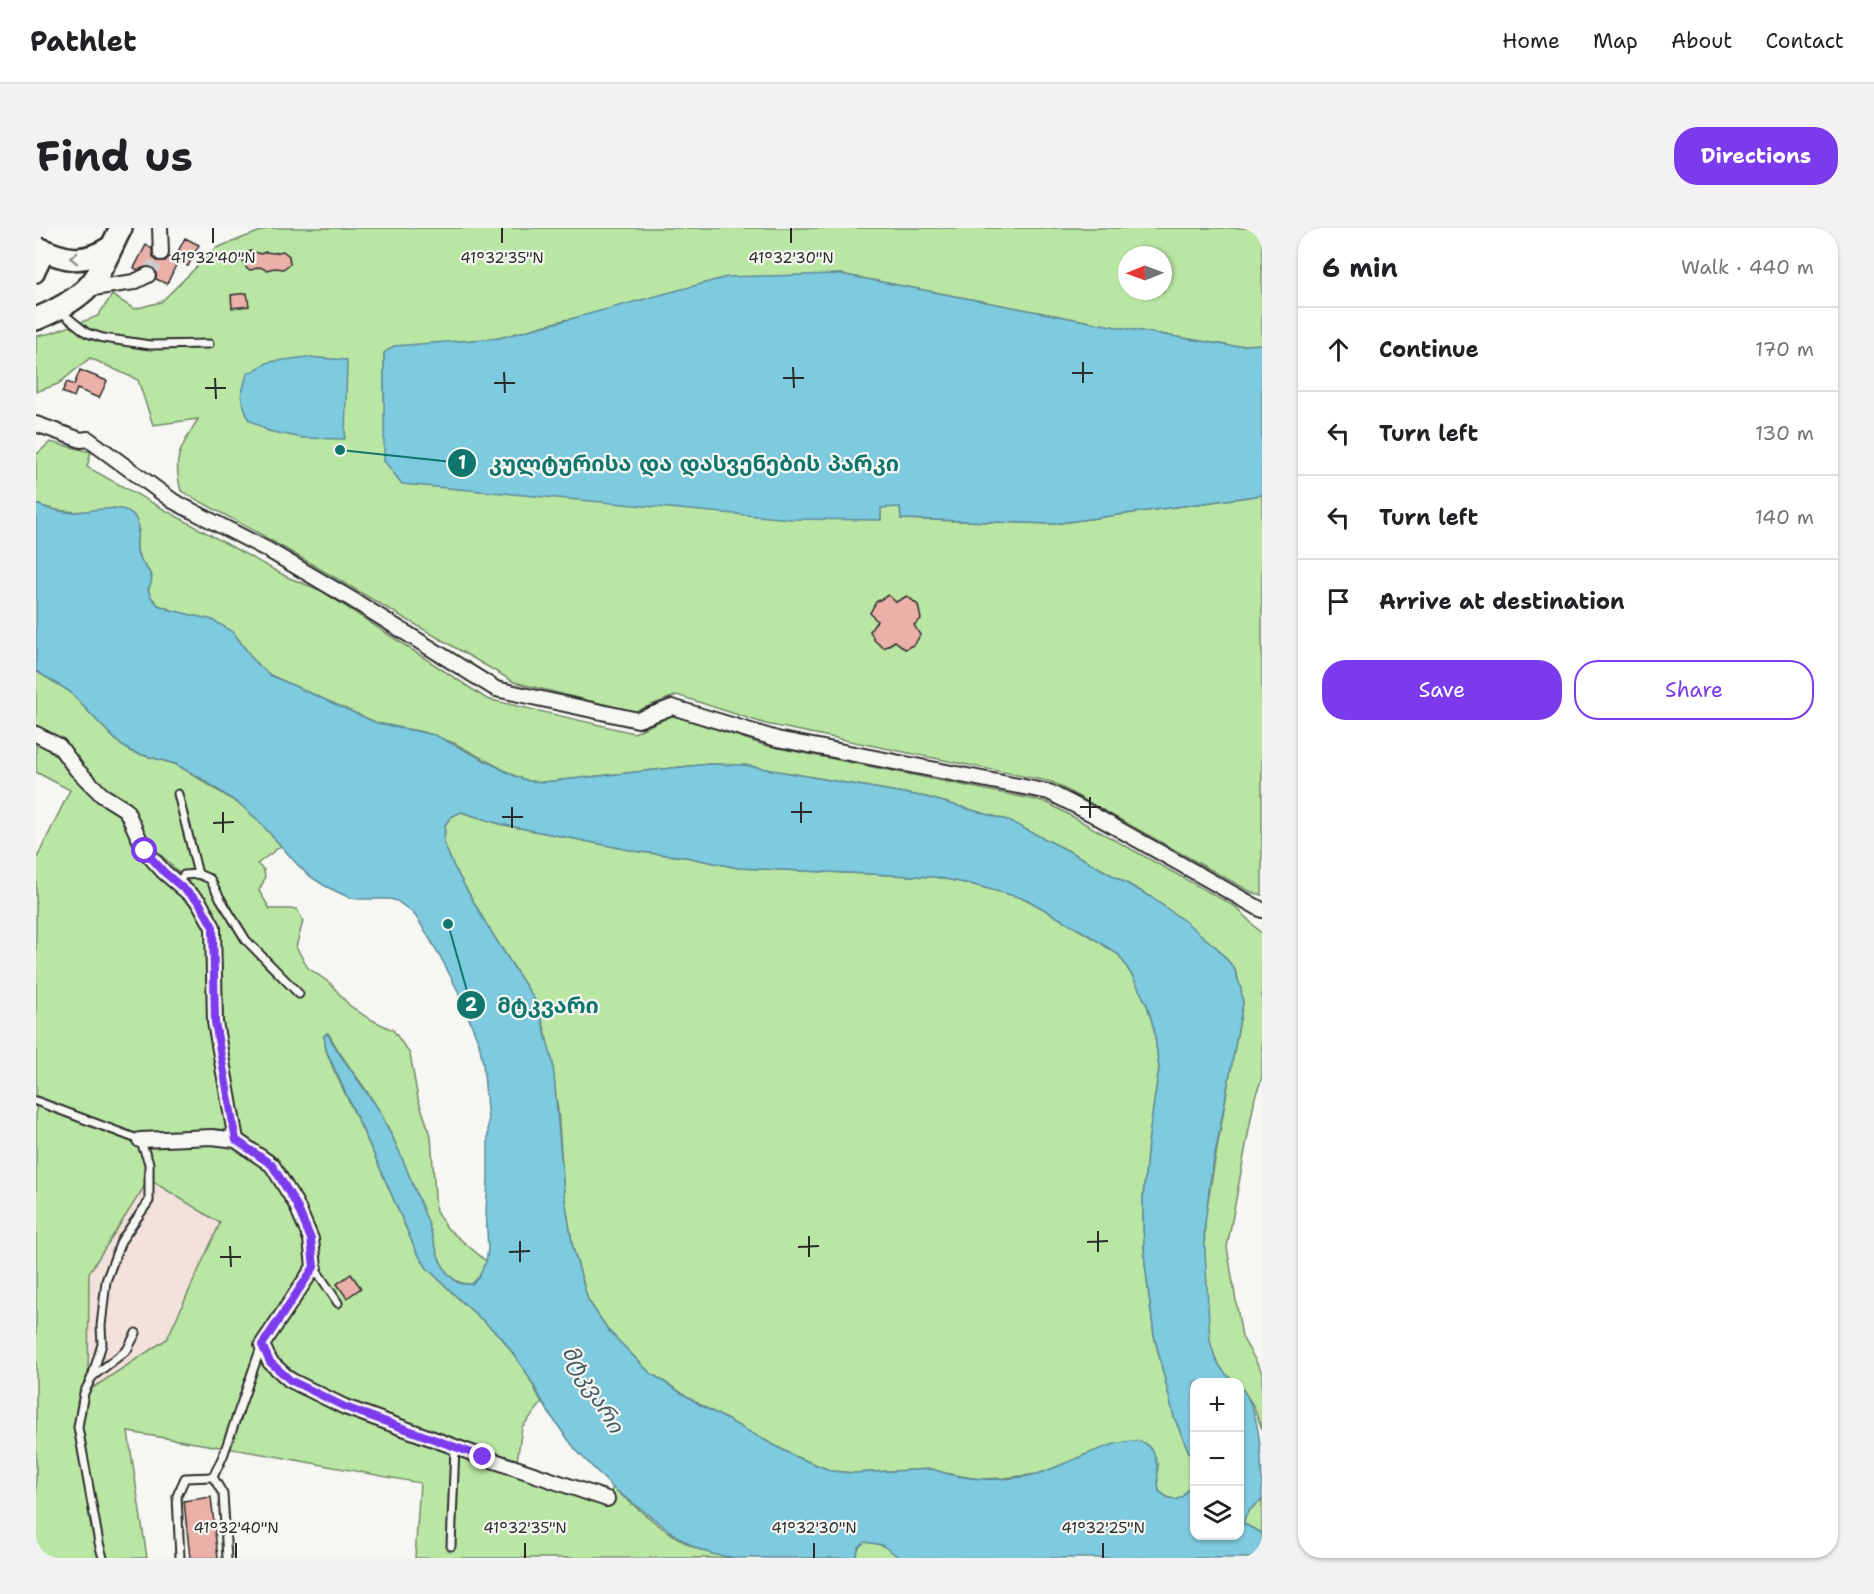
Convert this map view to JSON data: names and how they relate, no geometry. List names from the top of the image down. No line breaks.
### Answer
{"water":["მტკვარი"],"places":["კულტურისა და დასვენების პარკი","მტკვარი"],"north":"left","page":{"header":"Pathlet","nav":["Home","Map","About","Contact"],"buttons":["Directions",["Save","Share"]],"title":"Find us","heading":["6 min","Walk · 440 m"],"list":[["Continue","170 m"],["Turn left","130 m"],["Turn left","140 m"],"Arrive at destination"],"map_buttons":["+","−"]},"coordinates":["41°32'40\"N","41°32'35\"N","41°32'30\"N","41°32'25\"N"]}
